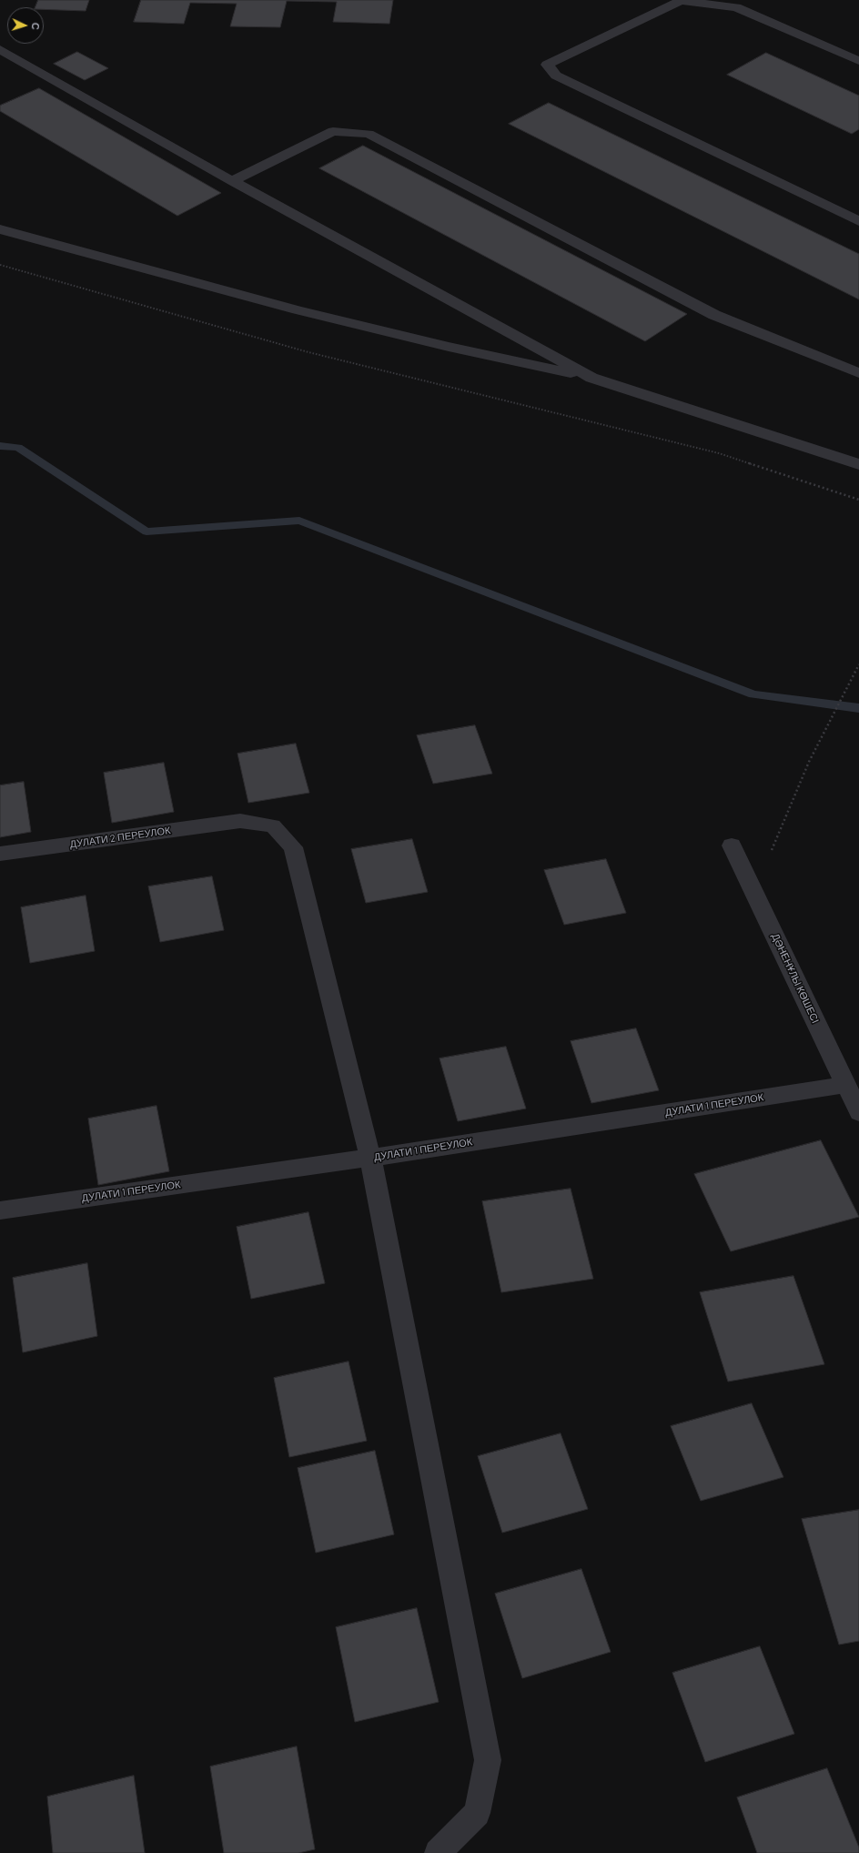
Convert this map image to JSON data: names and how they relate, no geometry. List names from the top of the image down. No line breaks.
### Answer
{"streets":{"street":["ДУЛАТИ 2 ПЕРЕУЛОК","ДӘНЕНҰЛЫ КӨШЕСІ","ДУЛАТИ 1 ПЕРЕУЛОК"]},"crossings":[["ДУЛАТИ 2 ПЕРЕУЛОК","ДУЛАТИ 1 ПЕРЕУЛОК"],["ДӘНЕНҰЛЫ КӨШЕСІ","ДУЛАТИ 1 ПЕРЕУЛОК"]],"north":"right"}
